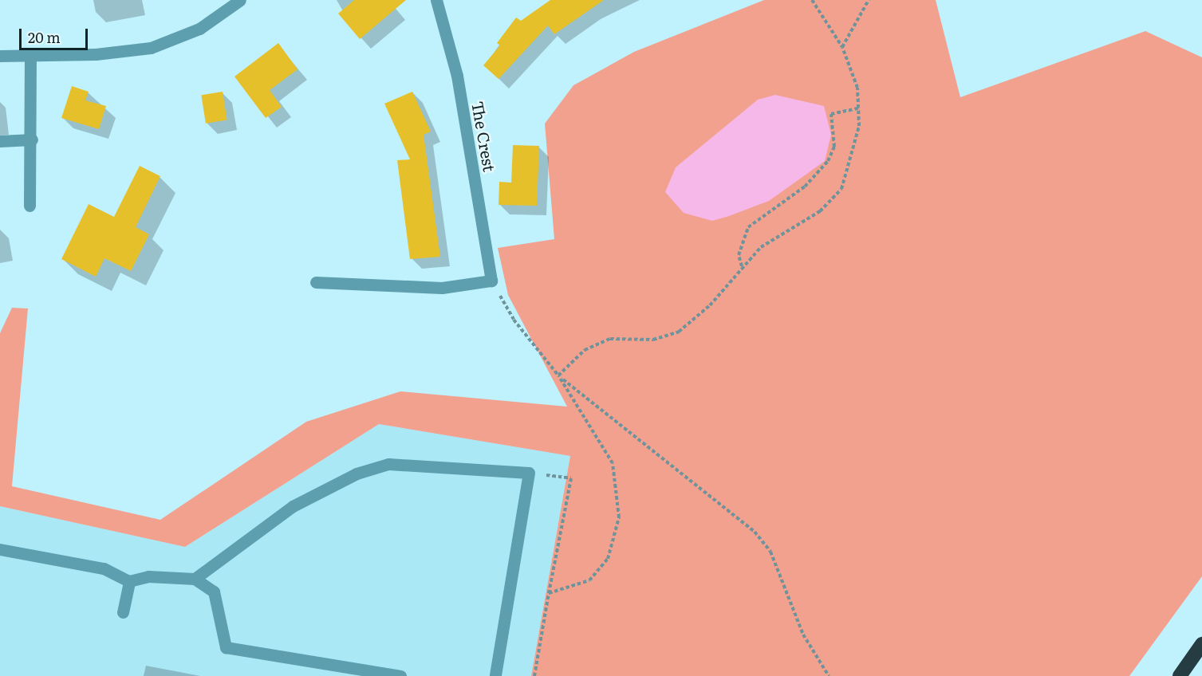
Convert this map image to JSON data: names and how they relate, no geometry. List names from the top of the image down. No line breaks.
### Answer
{"streets":{"street":["The Crest"]},"scale_bar":"20 m"}
